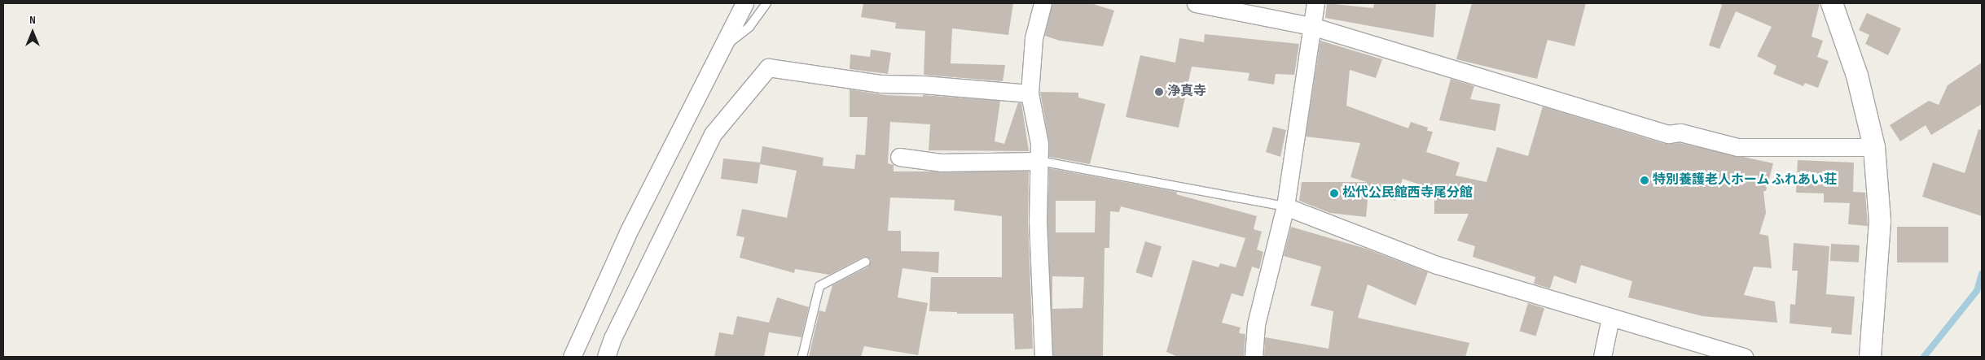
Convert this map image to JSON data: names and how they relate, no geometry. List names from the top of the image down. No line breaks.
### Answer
{"places":["浄真寺","特別養護老人ホーム ふれあい荘","松代公民館西寺尾分館"],"north":"top"}
